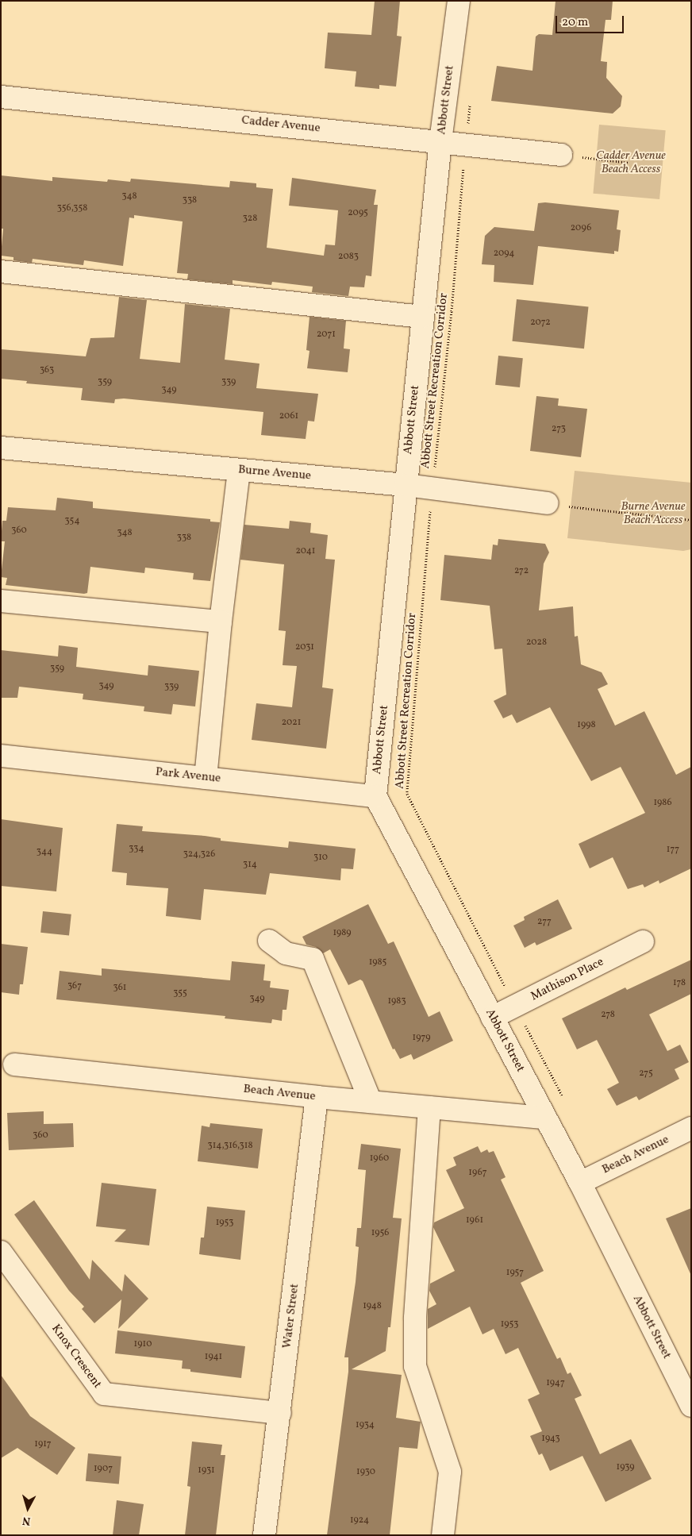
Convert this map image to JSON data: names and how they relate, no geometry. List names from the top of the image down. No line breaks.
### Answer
{"streets":{"street":["Abbott Street","Cadder Avenue","Burne Avenue","Park Avenue","Mathison Place","Beach Avenue","Water Street","Knox Crescent"],"path":["Abbott Street Recreation Corridor"]},"crossings":[["Abbott Street","Cadder Avenue"],["Abbott Street","Burne Avenue"],["Abbott Street","Park Avenue"],["Abbott Street","Mathison Place"],["Abbott Street","Beach Avenue"],["Cadder Avenue","Abbott Street Recreation Corridor"],["Abbott Street Recreation Corridor","Burne Avenue"],["Abbott Street Recreation Corridor","Mathison Place"],["Beach Avenue","Water Street"],["Water Street","Knox Crescent"]],"parks":["Cadder Avenue Beach Access","Burne Avenue Beach Access"],"house_numbers":["348","338","356,358","2095","328","2096","2094","2083","2072","2071","363","359","339","349","2061","273","354","360","348","338","2041","272","2028","2031","359","349","339","2021","1998","1986","334","177","344","324,326","310","314","277","1989","1985","178","367","361","355","349","1983","278","1979","275","360","314,316,318","1960","1967","1961","1953","1956","1957","1948","1953","1910","1941","1947","1934","1943","1917","1939","1907","1931","1930","1924"],"scale_bar":"20 m","north":"bottom"}
